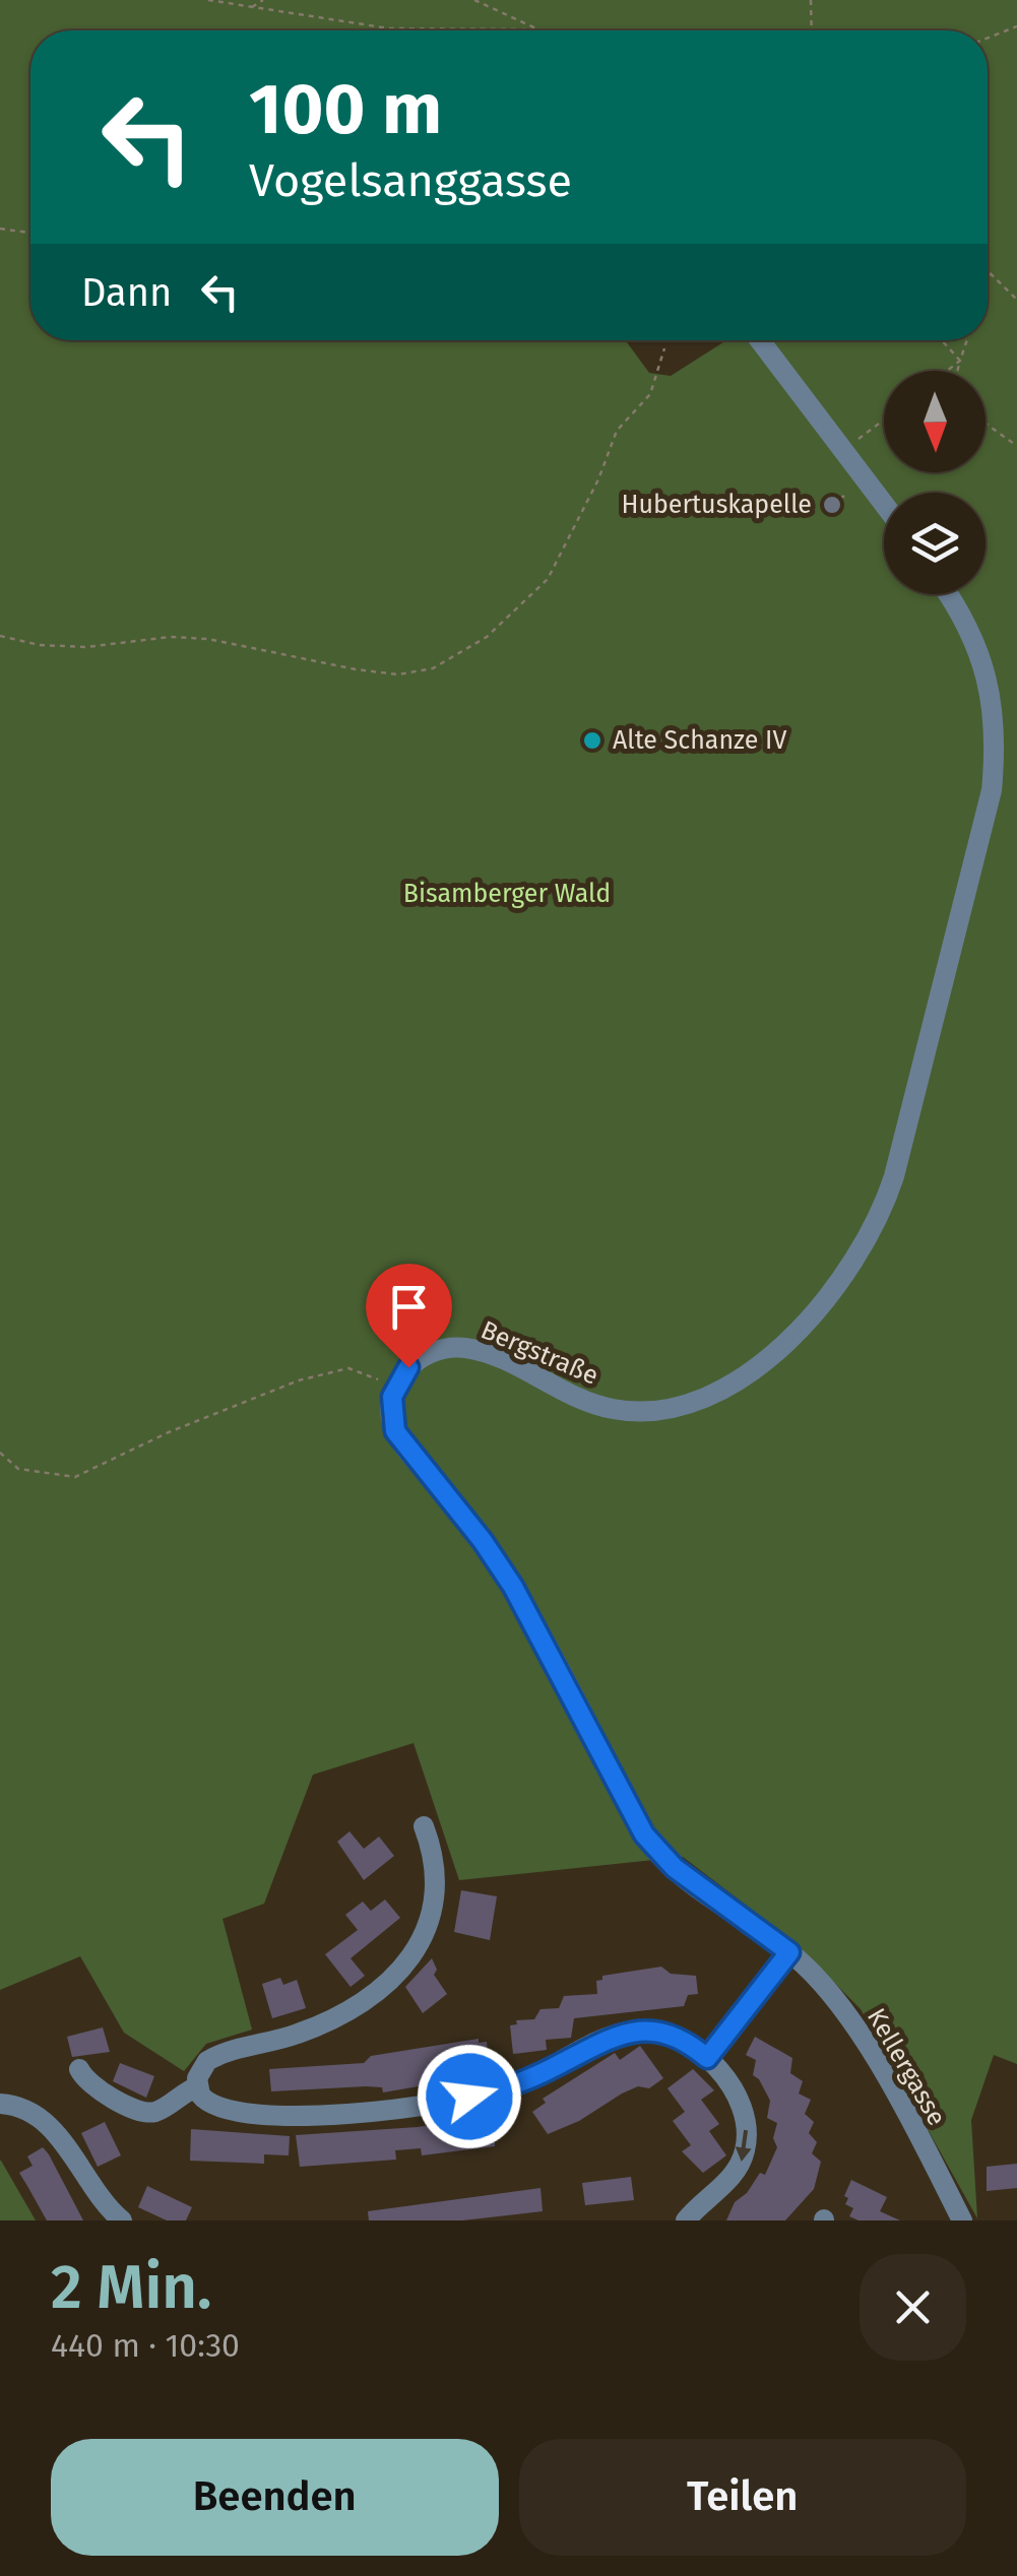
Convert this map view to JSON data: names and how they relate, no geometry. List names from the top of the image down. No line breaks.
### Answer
{"streets":{"street":["Bergstraße","Kellergasse"]},"parks":["Bisamberger Wald"],"places":["Hubertuskapelle","Alte Schanze IV"],"north":"bottom","page":{"turn":["100 m","Vogelsanggasse"],"then":"Dann","heading":["2 Min.","440 m · 10:30"],"buttons":["Beenden","Teilen"]}}
